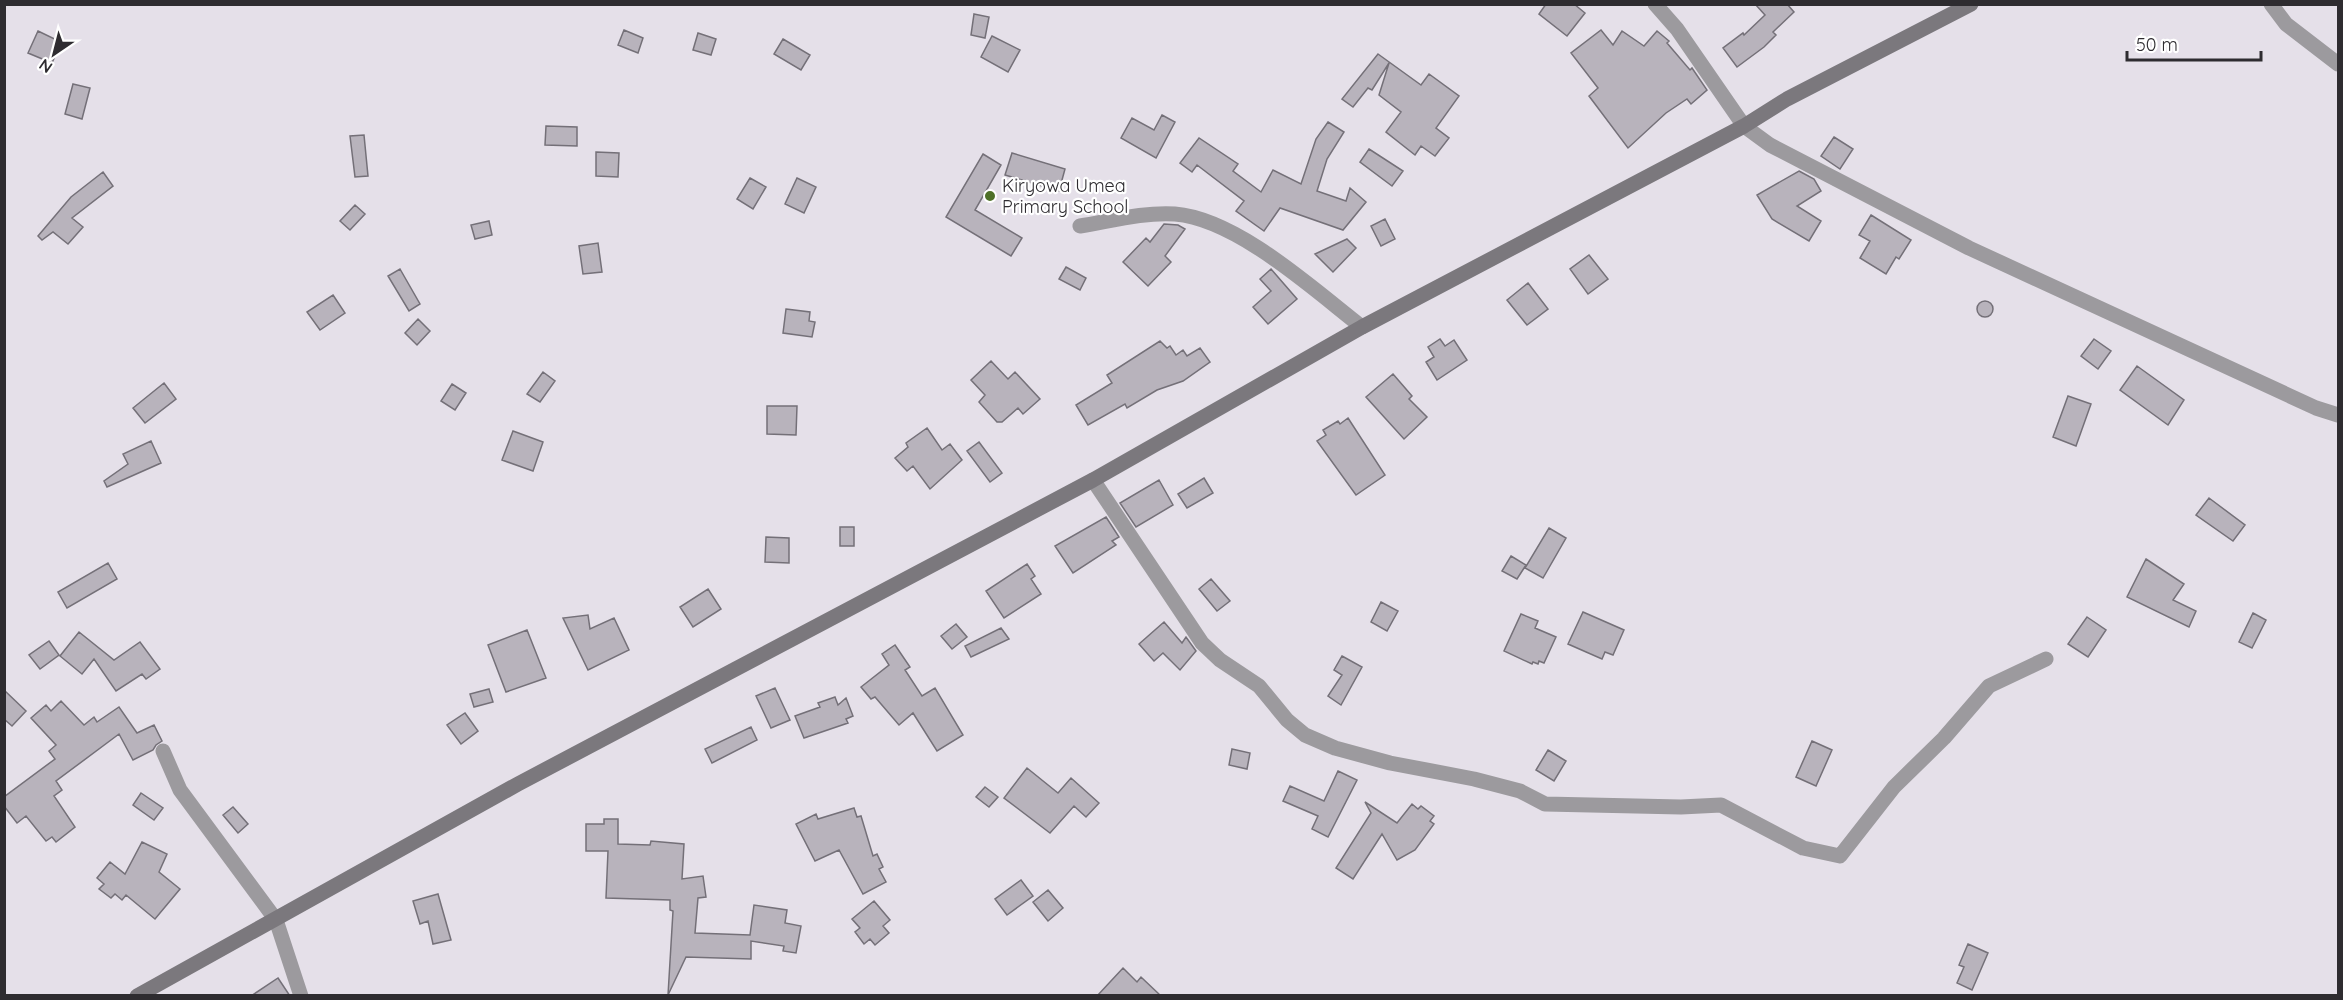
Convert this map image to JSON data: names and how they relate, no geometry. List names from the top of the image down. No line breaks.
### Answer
{"places":["Kiryowa Umea Primary School"],"scale_bar":"50 m","north":"bottom left"}
